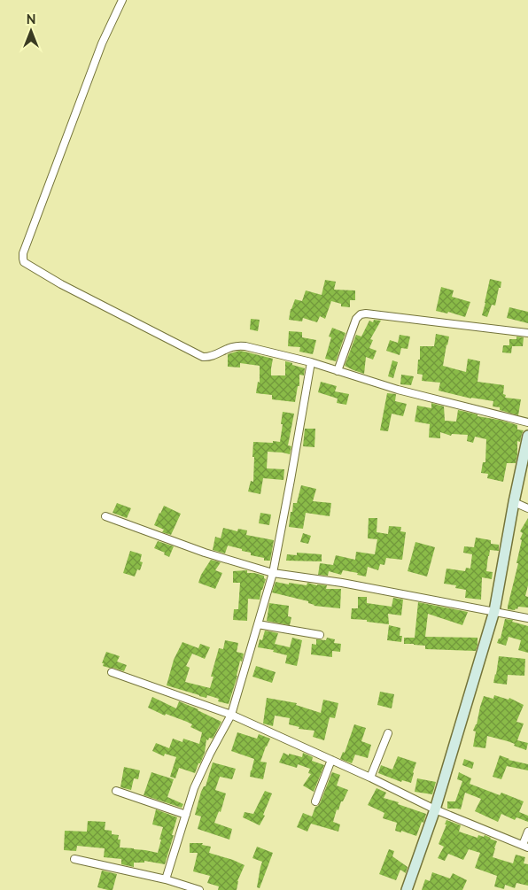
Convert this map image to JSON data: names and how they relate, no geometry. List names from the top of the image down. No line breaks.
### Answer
{"north":"top"}
